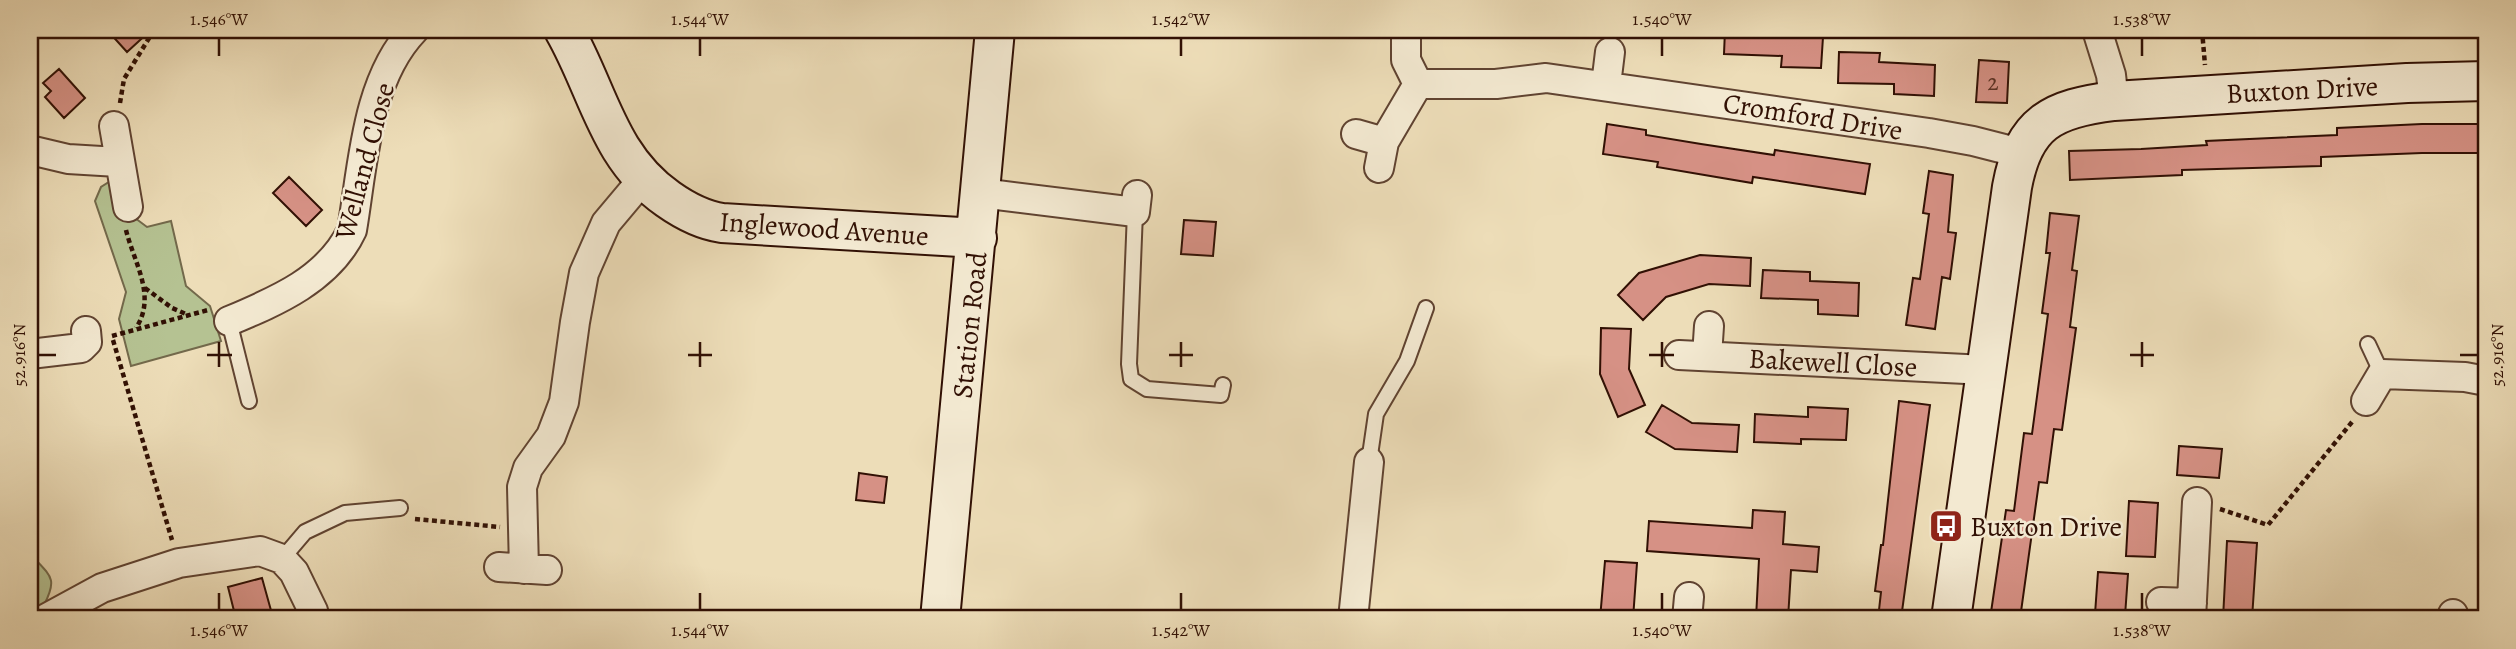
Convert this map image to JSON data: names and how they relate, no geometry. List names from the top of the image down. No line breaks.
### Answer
{"streets":{"street":["Buxton Drive","Cromford Drive","Welland Close","Inglewood Avenue","Station Road","Bakewell Close"]},"crossings":[["Buxton Drive","Cromford Drive"],["Buxton Drive","Bakewell Close"],["Inglewood Avenue","Station Road"]],"places":{"bus stop":["Buxton Drive"]},"house_numbers":["2"],"coordinates":["1.546°W","1.544°W","1.542°W","1.540°W","1.538°W","52.916°N"]}
